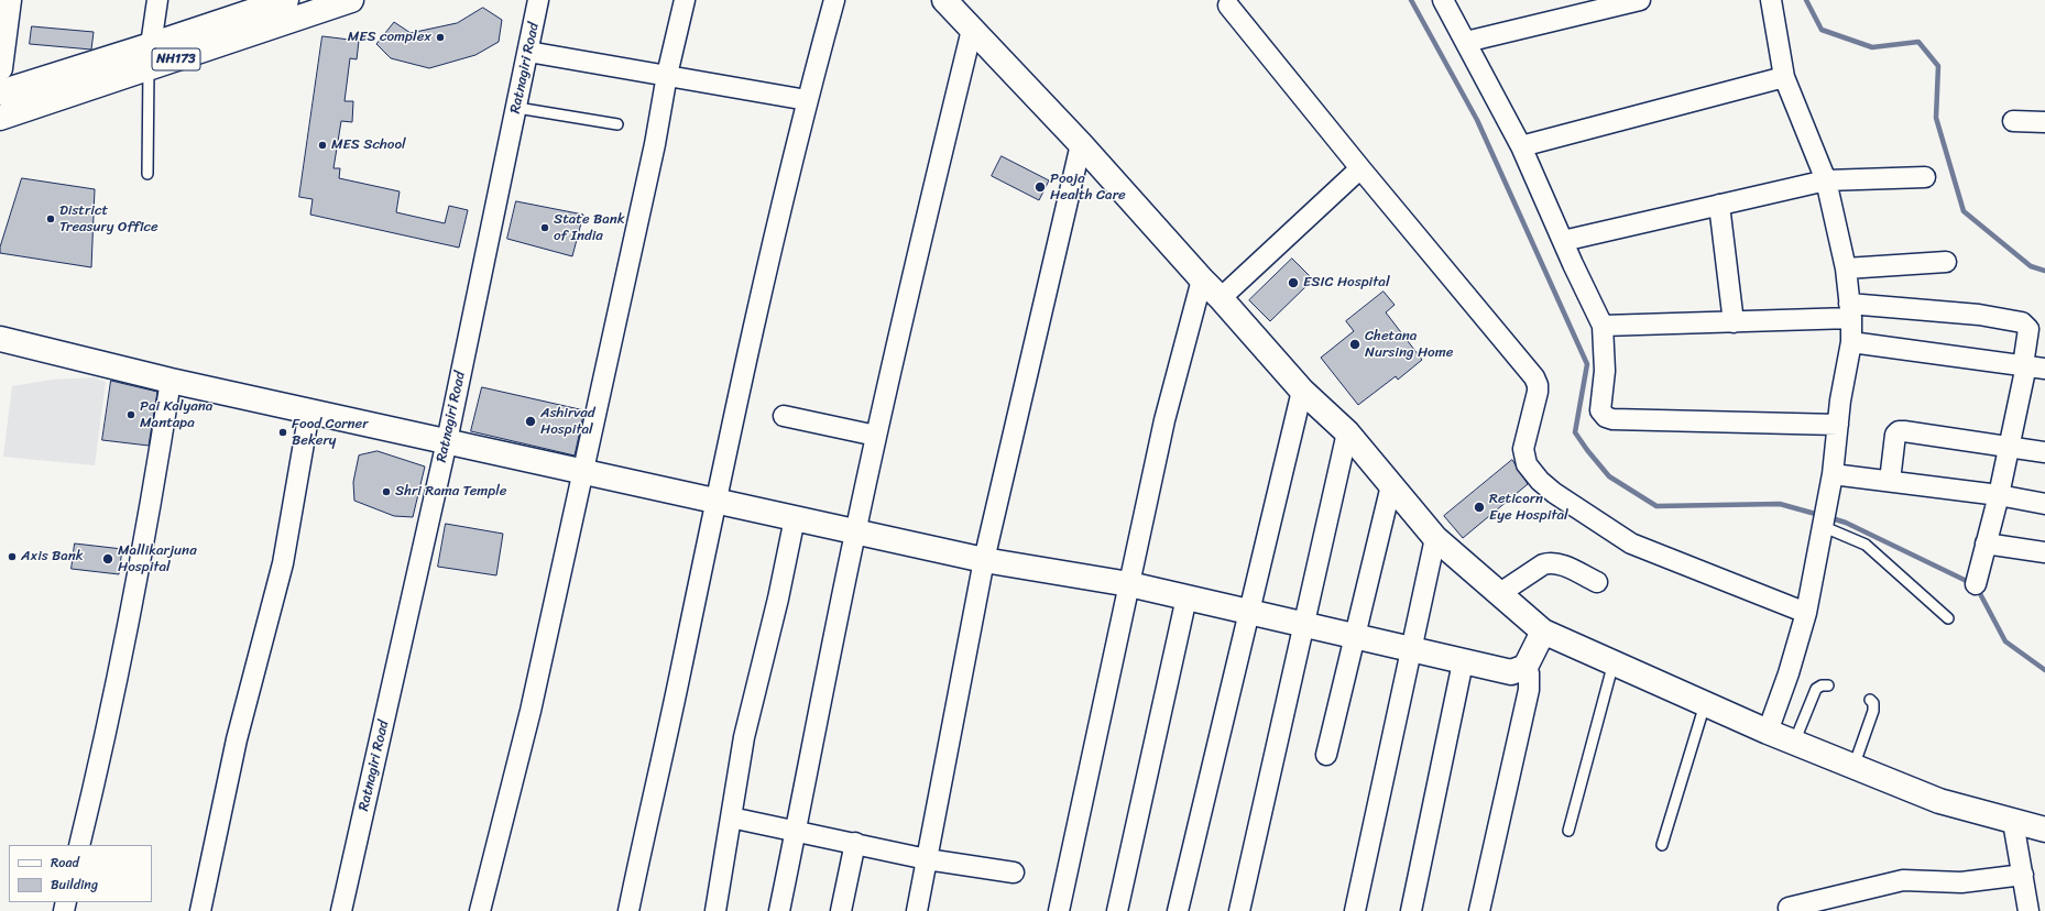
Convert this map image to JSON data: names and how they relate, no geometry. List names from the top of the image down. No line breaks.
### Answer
{"streets":{"main road":["NH173"],"street":["Ratnagiri Road"]},"places":["MES complex","MES School","Pooja Health Care","District Treasury Office","State Bank of India","ESIC Hospital","Chetana Nursing Home","Pai Kalyana Mantapa","Ashirvad Hospital","Food Corner Bekery","Shri Rama Temple","Reticorn Eye Hospital","Axis Bank","Mallikarjuna Hospital"],"legend":["Road","Building"]}
